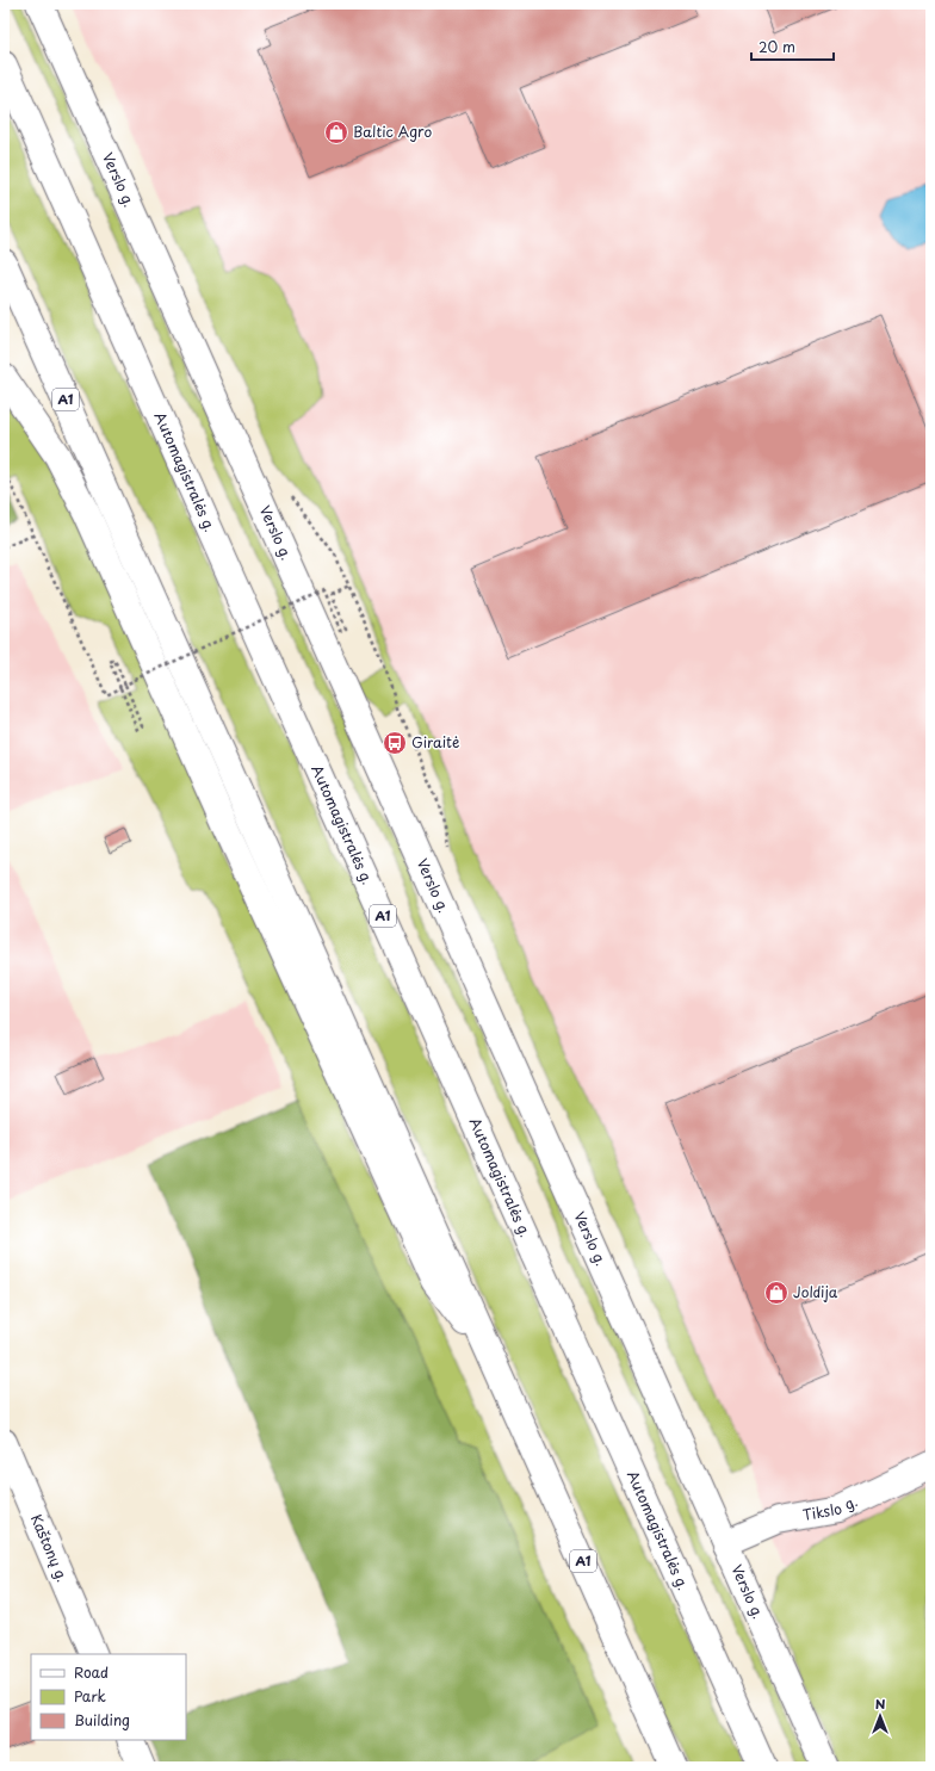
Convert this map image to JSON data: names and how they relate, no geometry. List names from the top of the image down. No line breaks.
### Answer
{"streets":{"main road":["Verslo g.","A1","Automagistralės g.","Tikslo g.","Kaštonų g."]},"crossings":[["Verslo g.","Tikslo g."]],"places":{"shop":["Baltic Agro","Joldija"],"bus stop":["Giraitė"]},"legend":["Road","Park","Building"],"scale_bar":"20 m","north":"top"}
